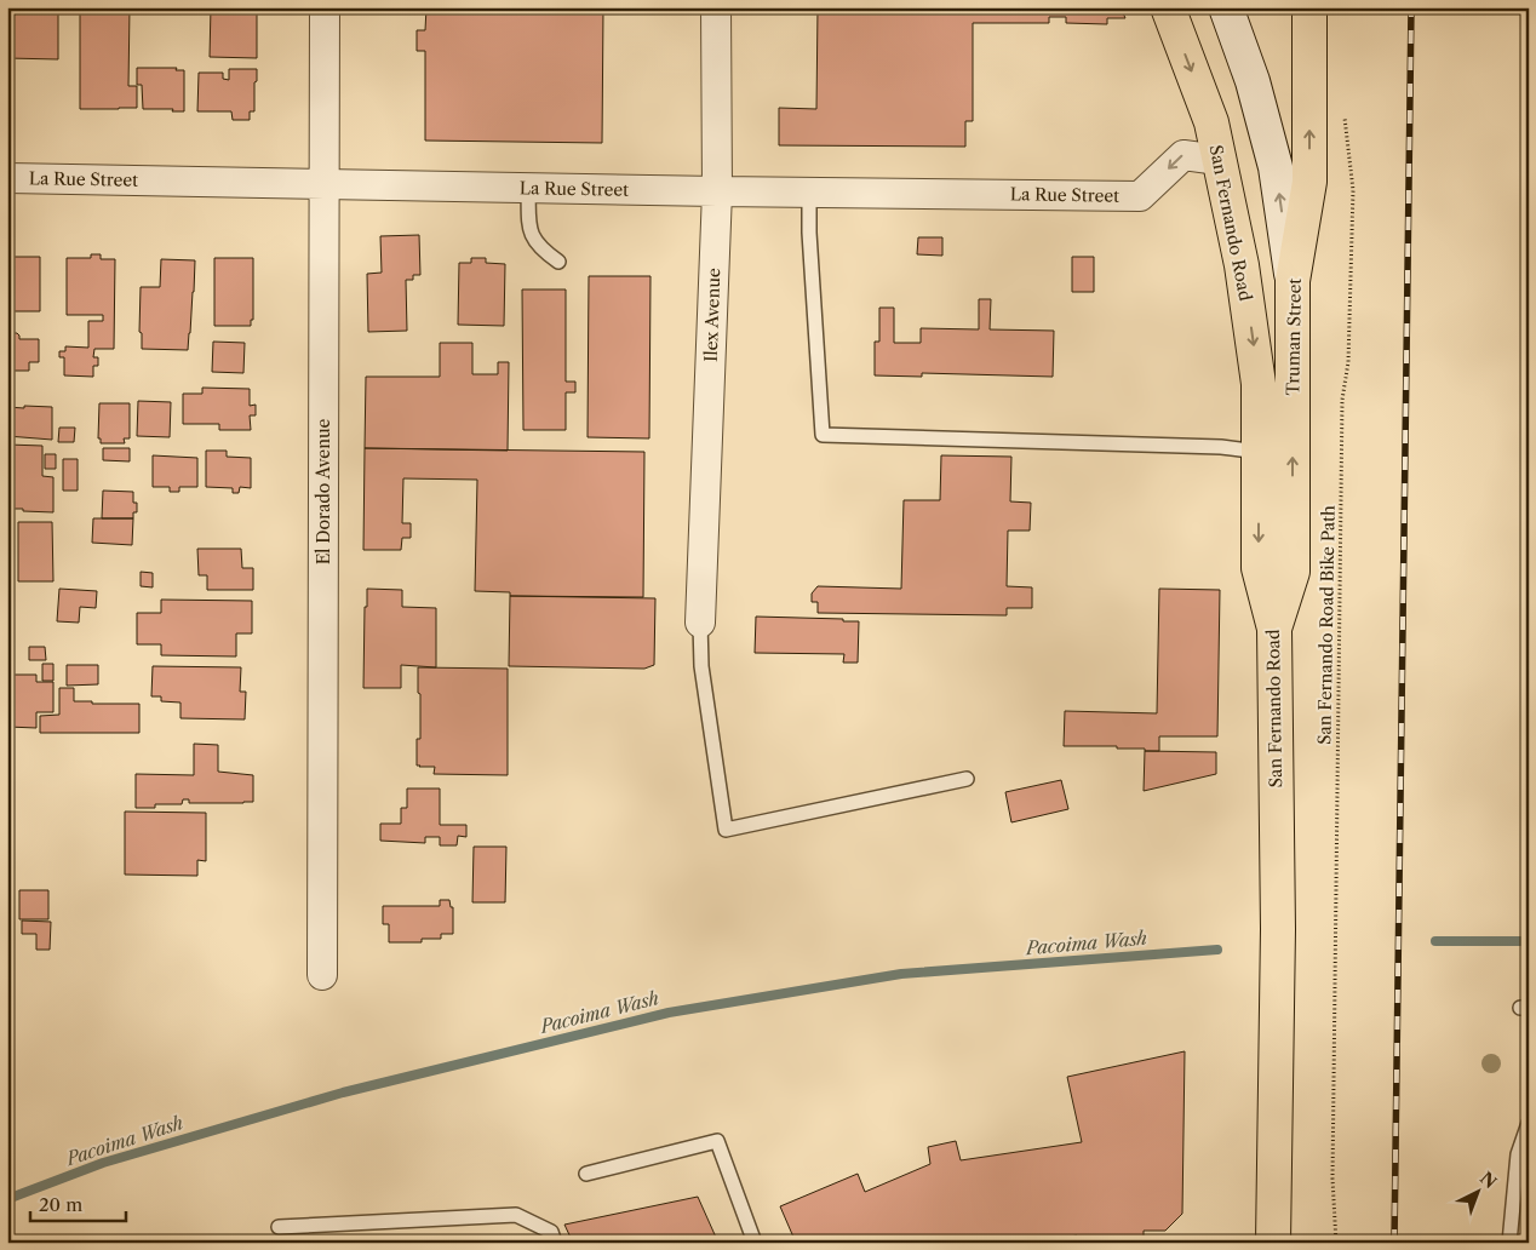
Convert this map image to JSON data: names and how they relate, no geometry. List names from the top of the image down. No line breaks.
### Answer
{"streets":{"main road":["San Fernando Road","Truman Street"],"street":["La Rue Street","Ilex Avenue","El Dorado Avenue"],"path":["San Fernando Road Bike Path"]},"crossings":[["La Rue Street","San Fernando Road"],["La Rue Street","Ilex Avenue"],["La Rue Street","El Dorado Avenue"],["San Fernando Road","Truman Street"]],"water":["Pacoima Wash"],"scale_bar":"20 m","north":"top right"}
